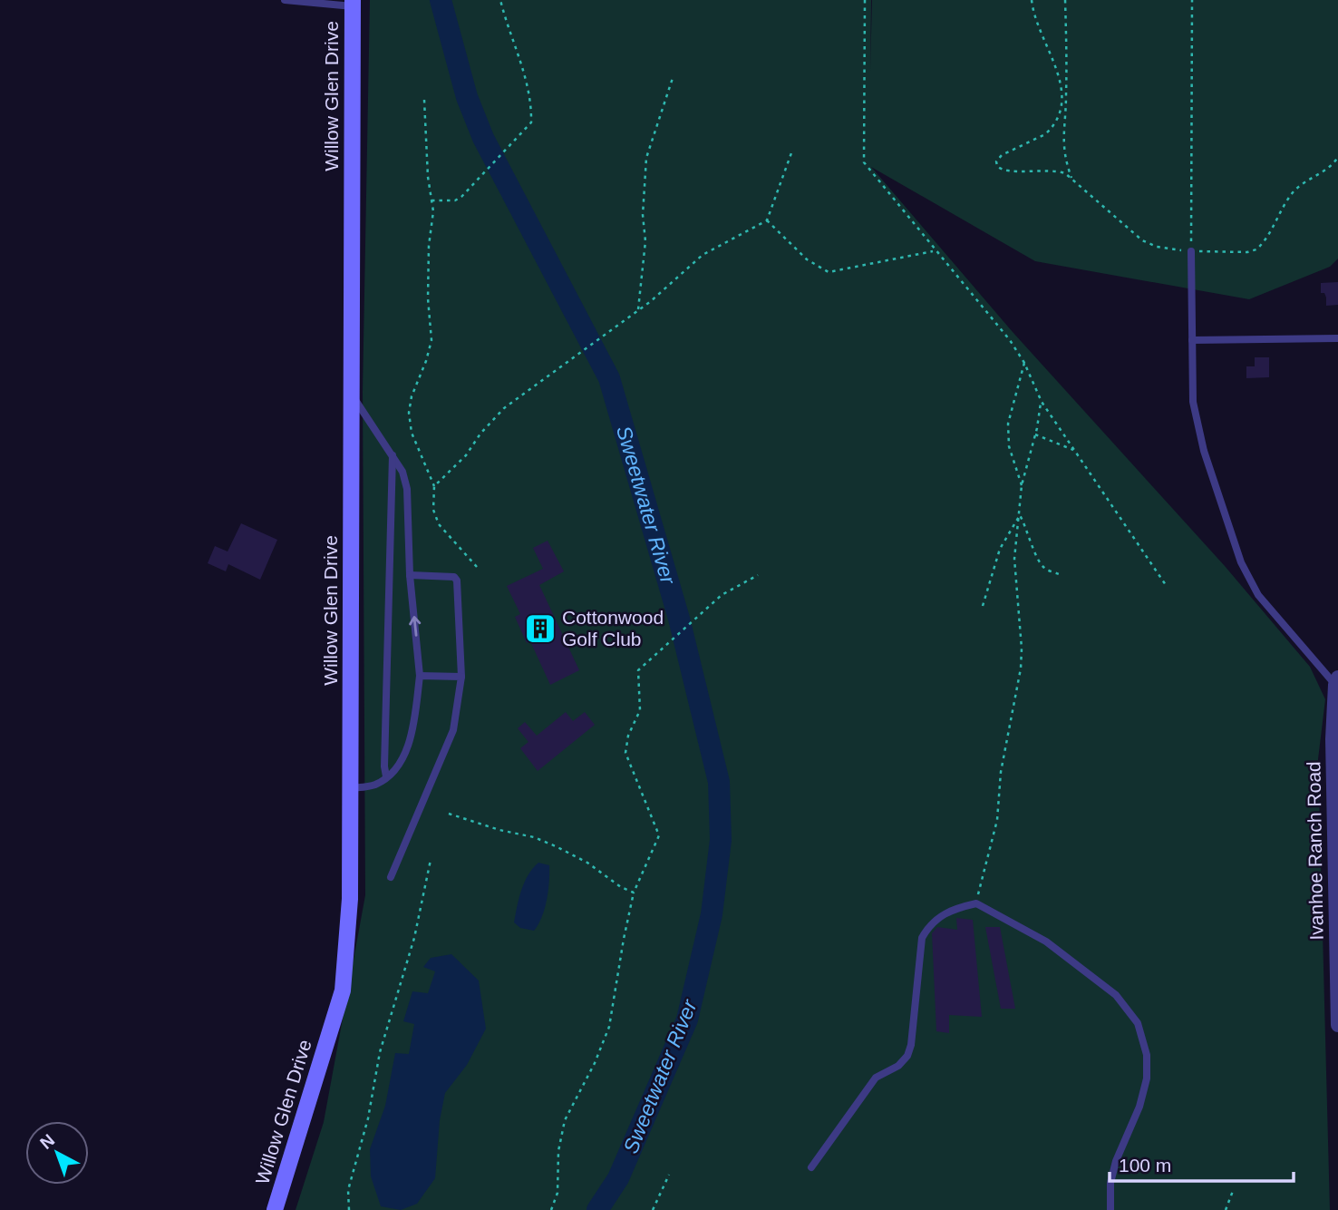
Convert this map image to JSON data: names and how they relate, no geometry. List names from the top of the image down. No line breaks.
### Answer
{"streets":{"main road":["Willow Glen Drive"],"street":["Ivanhoe Ranch Road"]},"water":["Sweetwater River"],"places":{"building":["Cottonwood Golf Club"]},"scale_bar":"100 m","north":"top left"}
